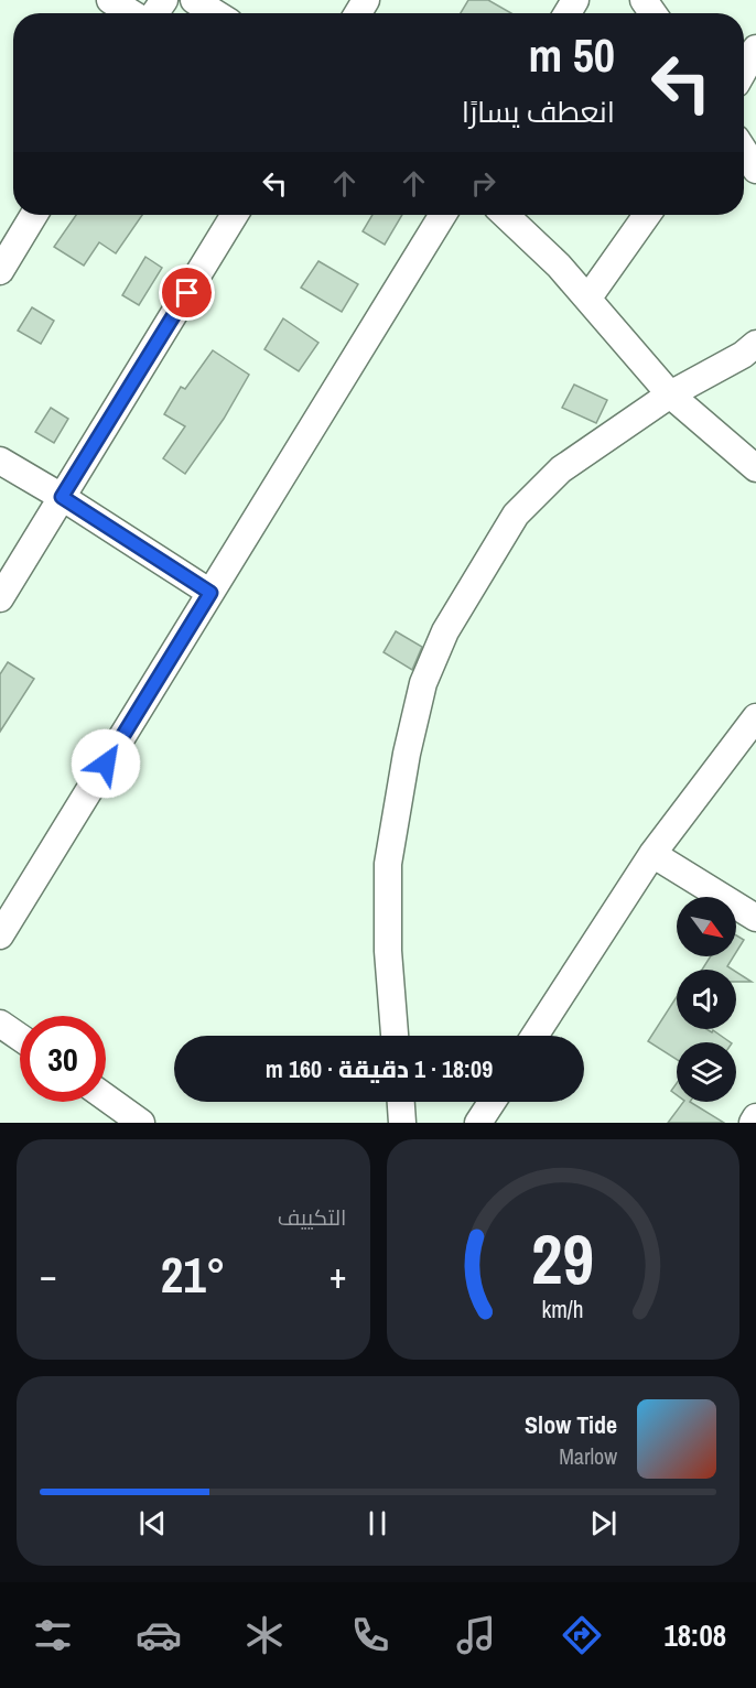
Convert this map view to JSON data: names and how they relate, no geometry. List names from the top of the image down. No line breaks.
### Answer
{"north":"bottom right","page":{"turn":["50 m","انعطف يسارًا"],"limit":"30","trip":"18:09 · 1 دقيقة · 160 m","tile":"التكييف","heat":["−","21°","+"],"song":["Slow Tide","Marlow"],"tabs":"18:08","gauge":["29","km/h"]}}
